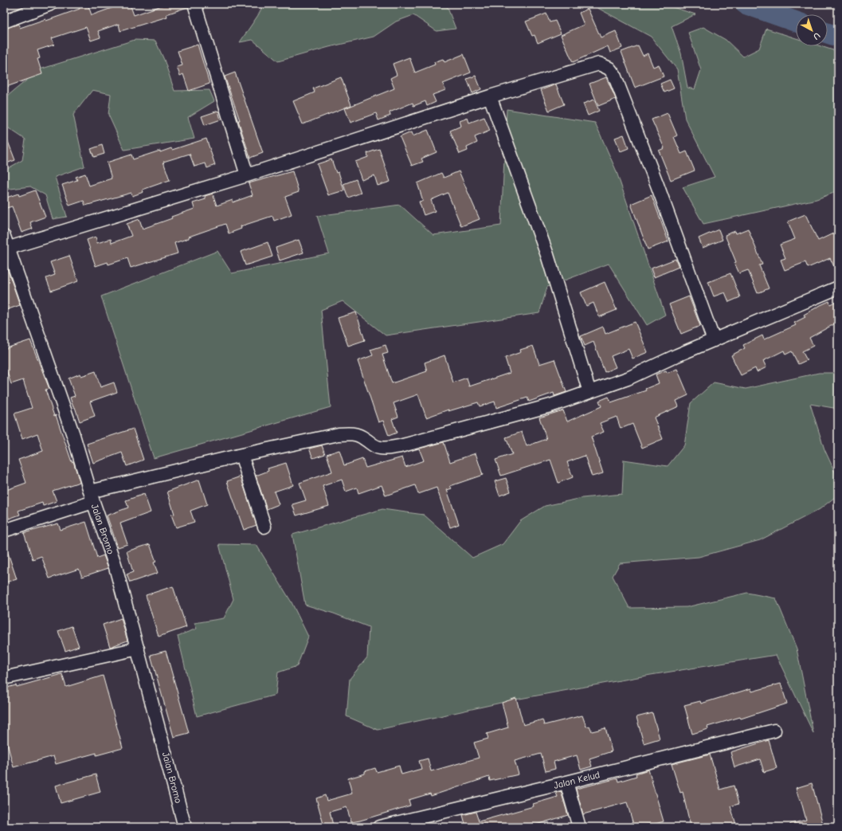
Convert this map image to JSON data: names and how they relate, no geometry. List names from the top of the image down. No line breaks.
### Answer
{"streets":{"street":["Jalan Bromo","Jalan Kelud"]},"north":"bottom right"}
